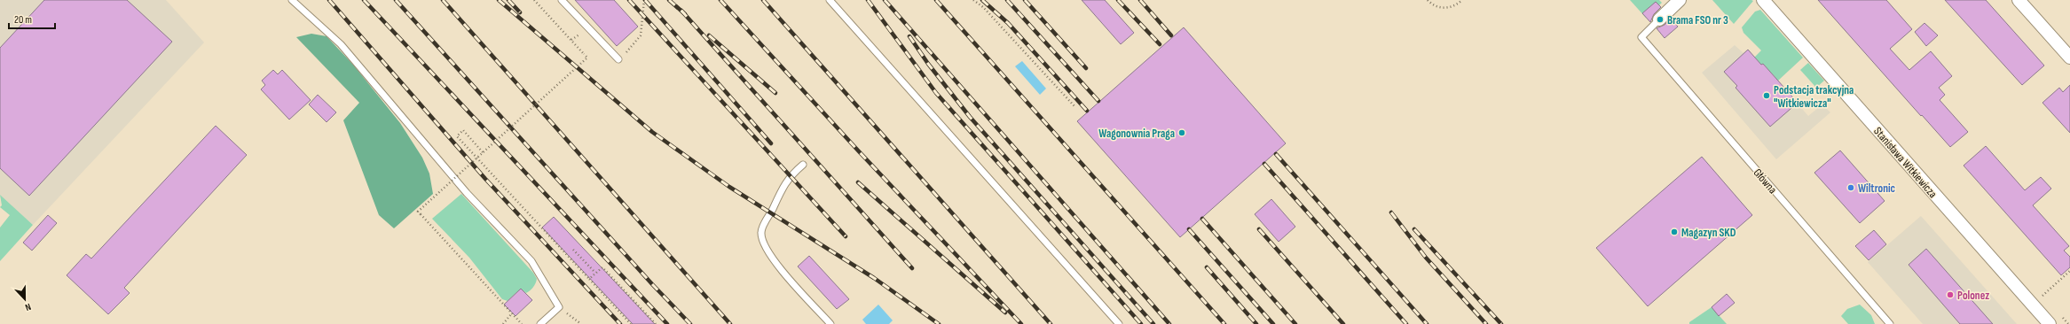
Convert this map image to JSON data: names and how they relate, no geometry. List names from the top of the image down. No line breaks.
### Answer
{"streets":{"street":["Stanisława Witkiewicza"],"lane":["Główna"]},"places":["Brama FSO nr 3","Podstacja trakcyjna \"Witkiewicza\"","Wagonownia Praga","Wiltronic","Magazyn SKD","Polonez"],"scale_bar":"20 m","north":"bottom"}
